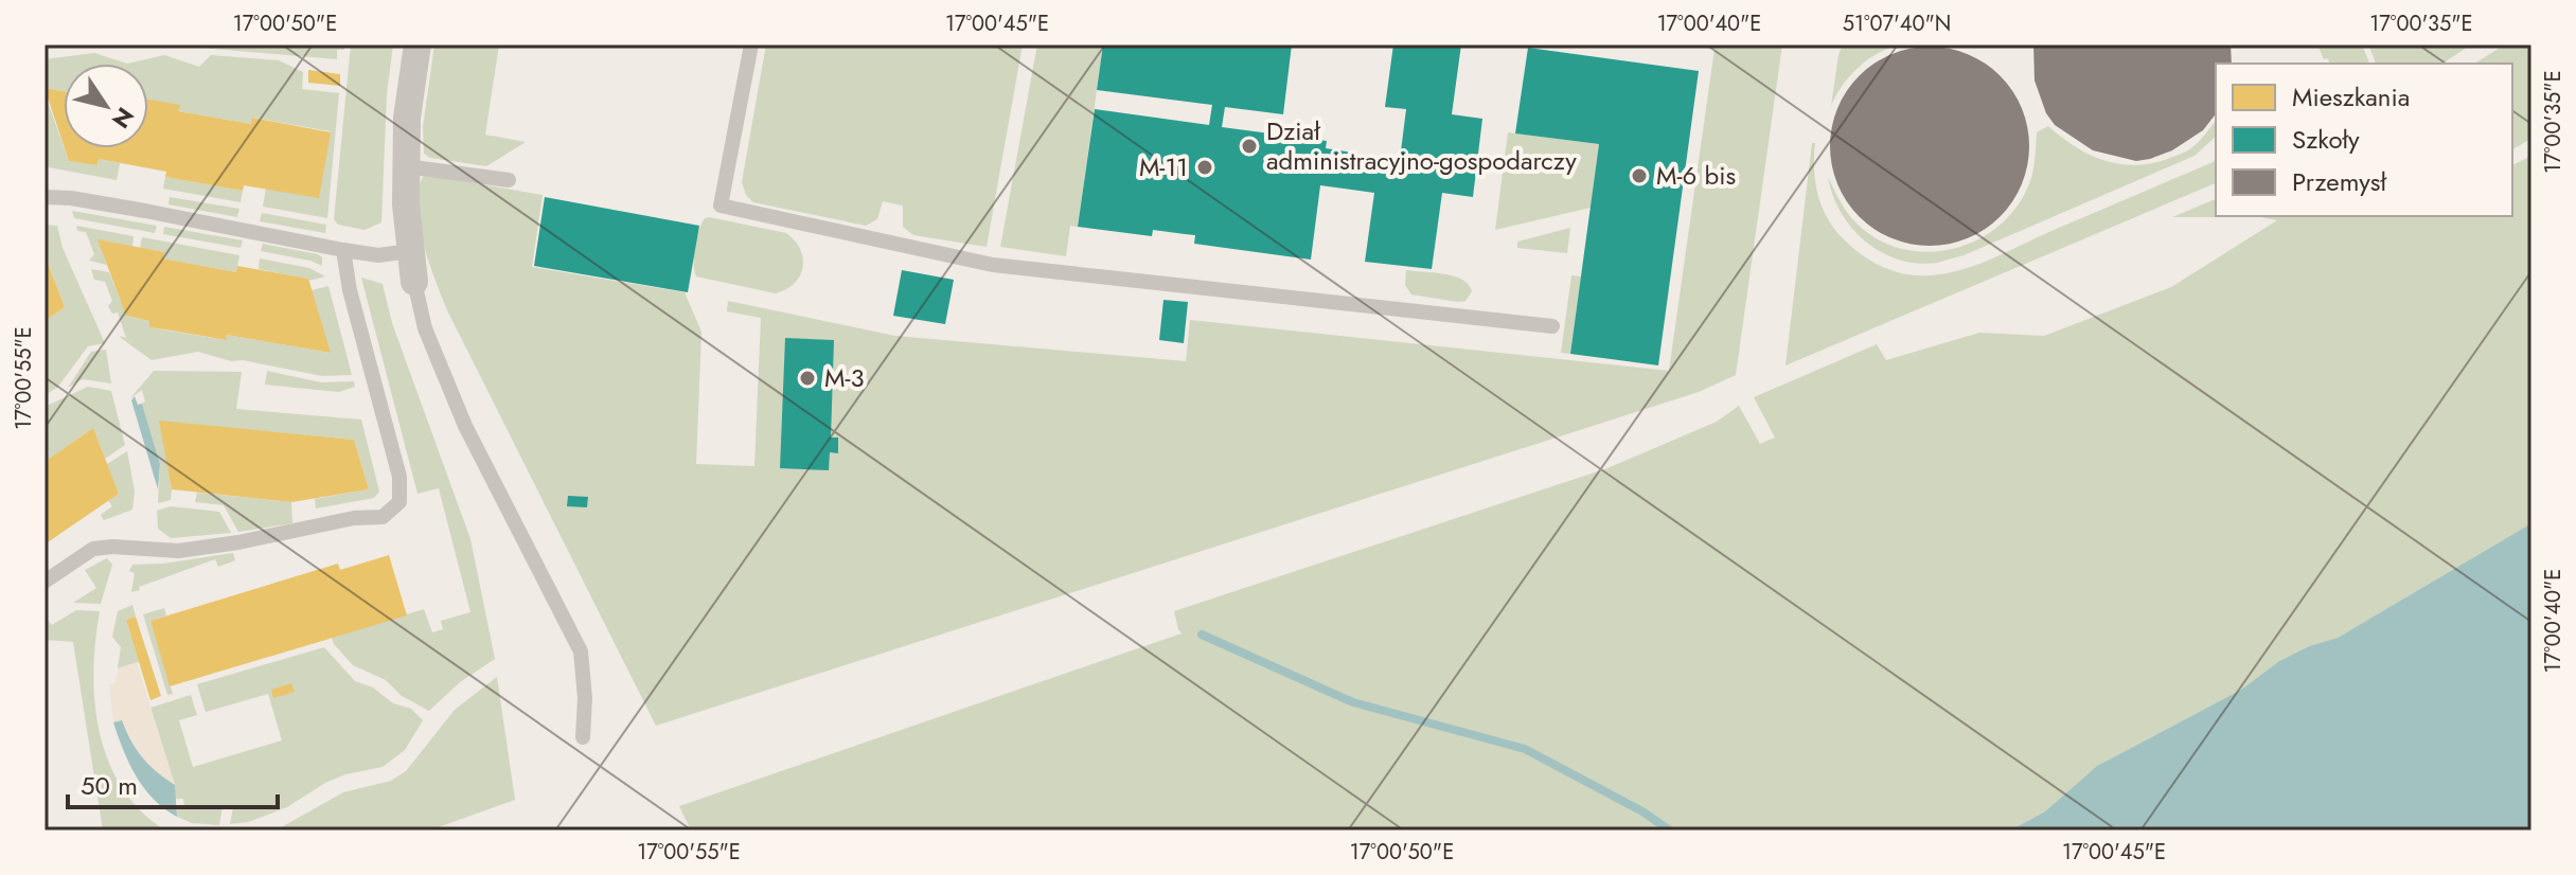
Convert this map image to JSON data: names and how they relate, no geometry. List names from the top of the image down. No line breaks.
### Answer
{"places":["Dział administracyjno-gospodarczy","M-11","M-6 bis","M-3"],"legend":["Mieszkania","Szkoły","Przemysł"],"scale_bar":"50 m","north":"bottom right","coordinates":["17°00'50\"E","17°00'45\"E","17°00'40\"E","51°07'40\"N","17°00'35\"E","17°00'55\"E"]}
